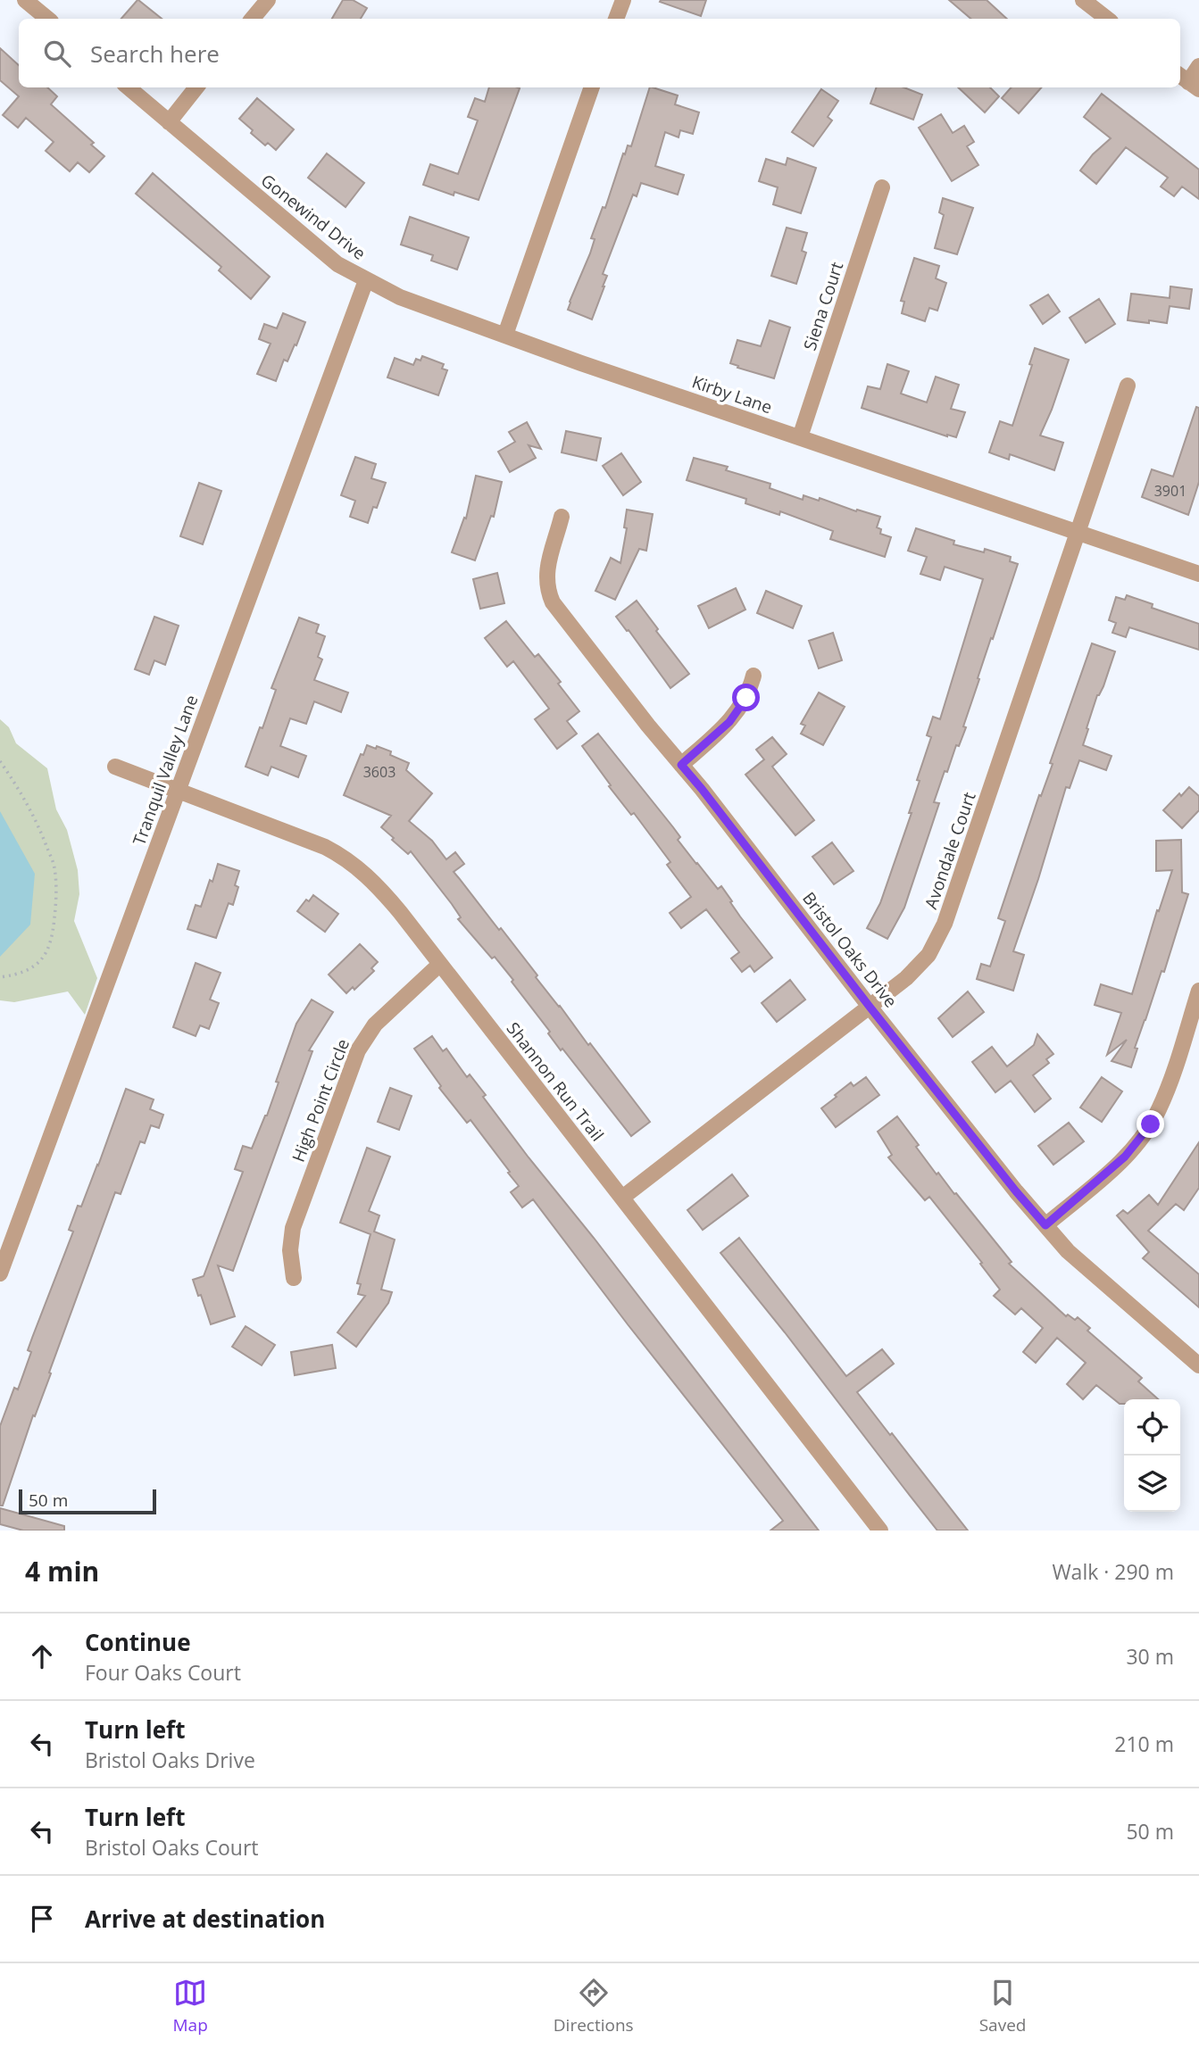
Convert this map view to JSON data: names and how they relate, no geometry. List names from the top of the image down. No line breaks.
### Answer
{"streets":{"street":["Gonewind Drive","Siena Court","Kirby Lane","Tranquil Valley Lane","Avondale Court","Bristol Oaks Drive","Shannon Run Trail","High Point Circle"]},"crossings":[["Gonewind Drive","Kirby Lane"],["Gonewind Drive","Tranquil Valley Lane"],["Siena Court","Kirby Lane"],["Kirby Lane","Avondale Court"],["Tranquil Valley Lane","Shannon Run Trail"],["Avondale Court","Bristol Oaks Drive"],["Avondale Court","Shannon Run Trail"],["Shannon Run Trail","High Point Circle"]],"house_numbers":["3901","3603"],"scale_bar":"50 m","page":{"search":"Search here","scale":"50 m","heading":["4 min","Walk · 290 m"],"list":[["Continue","Four Oaks Court","30 m"],["Turn left","Bristol Oaks Drive","210 m"],["Turn left","Bristol Oaks Court","50 m"],"Arrive at destination"],"nav":["Map","Directions","Saved"]}}
